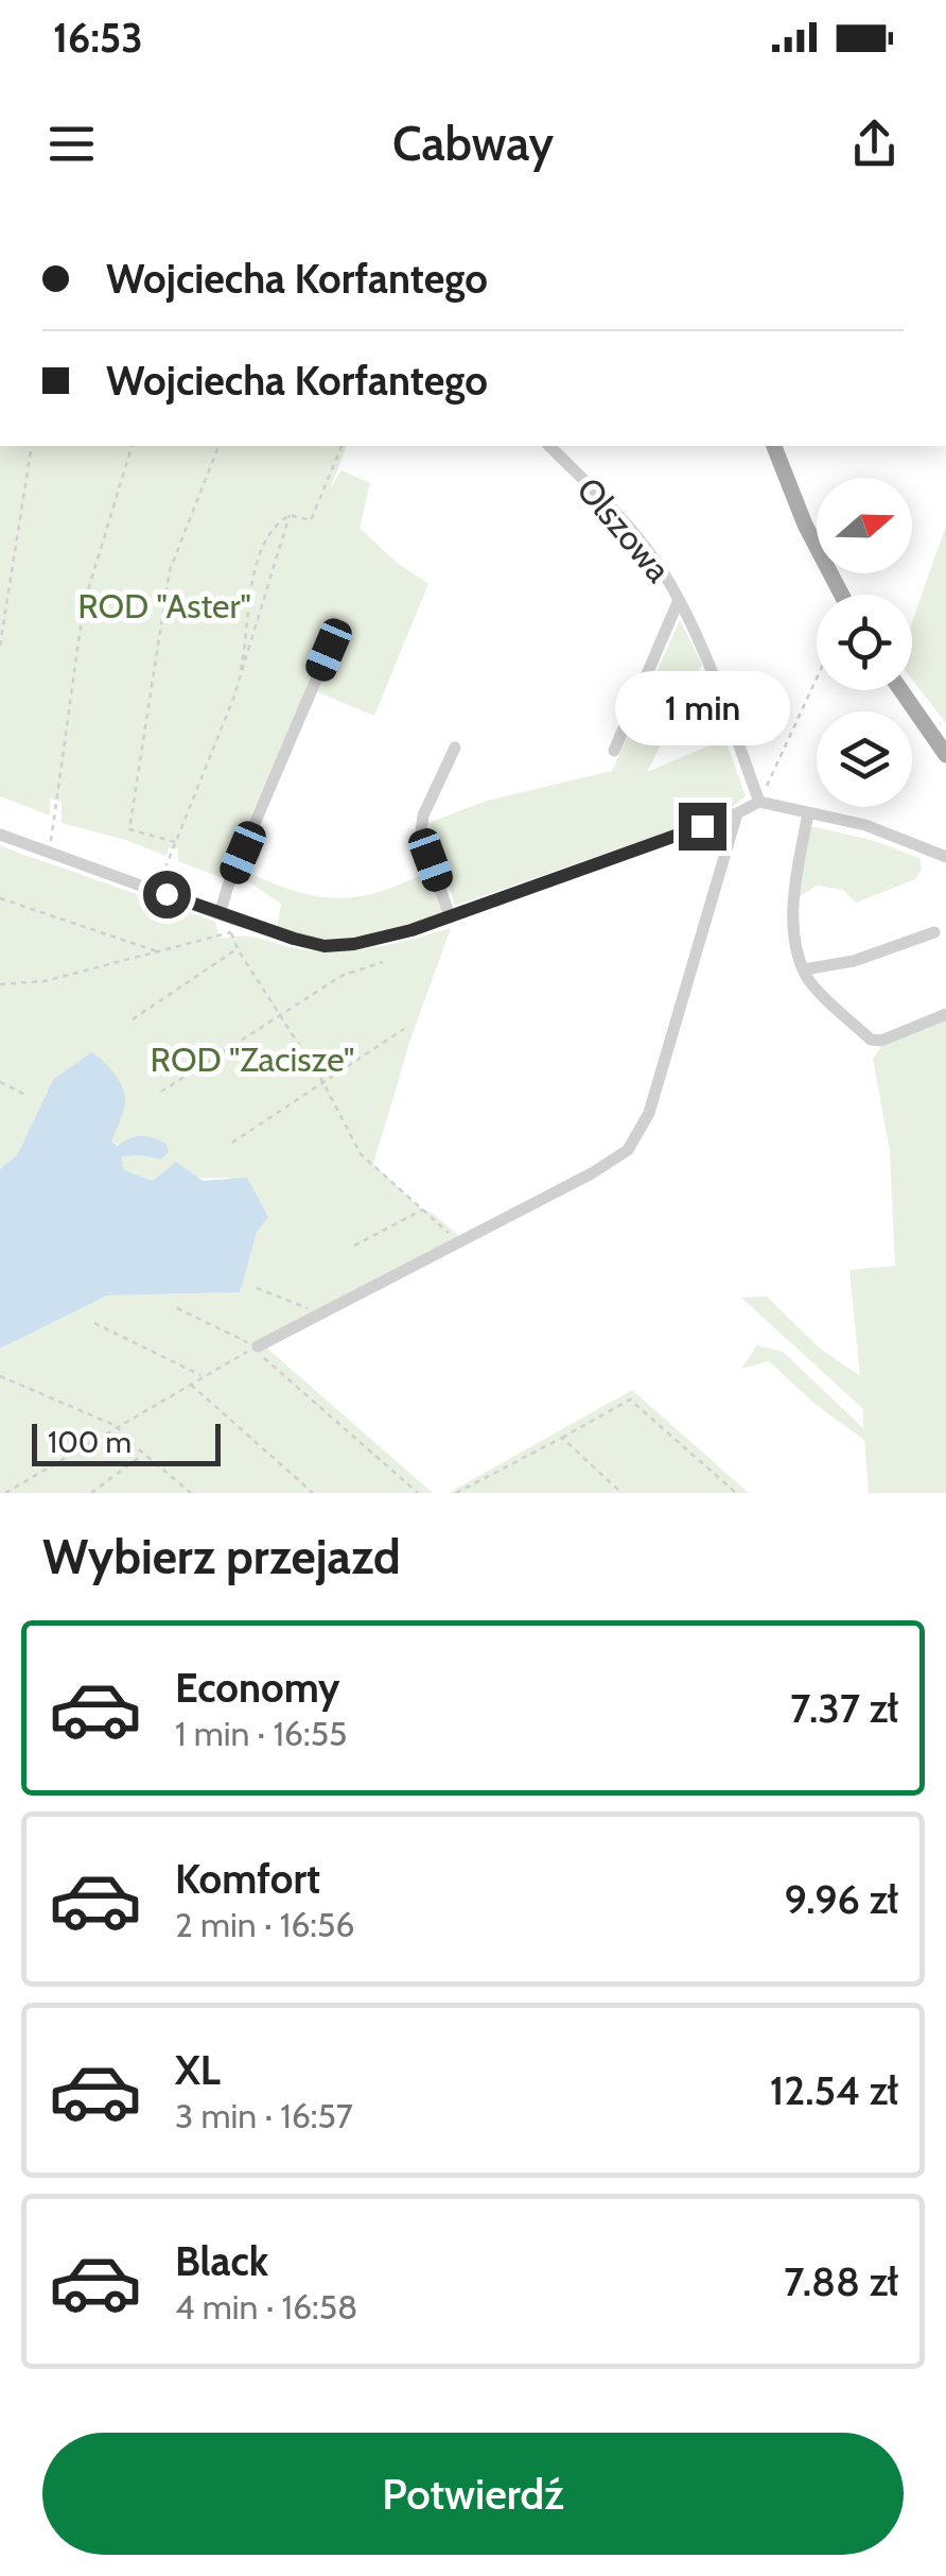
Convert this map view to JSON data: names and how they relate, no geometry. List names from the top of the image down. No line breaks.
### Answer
{"streets":{"street":["Olszowa"]},"parks":["ROD \"Aster\"","ROD \"Zacisze\""],"scale_bar":"100 m","north":"right","page":{"status":"16:53","header":"Cabway","banner":["Wojciecha Korfantego","Wojciecha Korfantego"],"bubble":"1 min","scale":"100 m","heading":"Wybierz przejazd","list":[{"name":"Economy","note":"1 min · 16:55","value":"7.37 zł"},{"name":"Komfort","note":"2 min · 16:56","value":"9.96 zł"},{"name":"XL","note":"3 min · 16:57","value":"12.54 zł"},{"name":"Black","note":"4 min · 16:58","value":"7.88 zł"}],"buttons":"Potwierdź"}}
